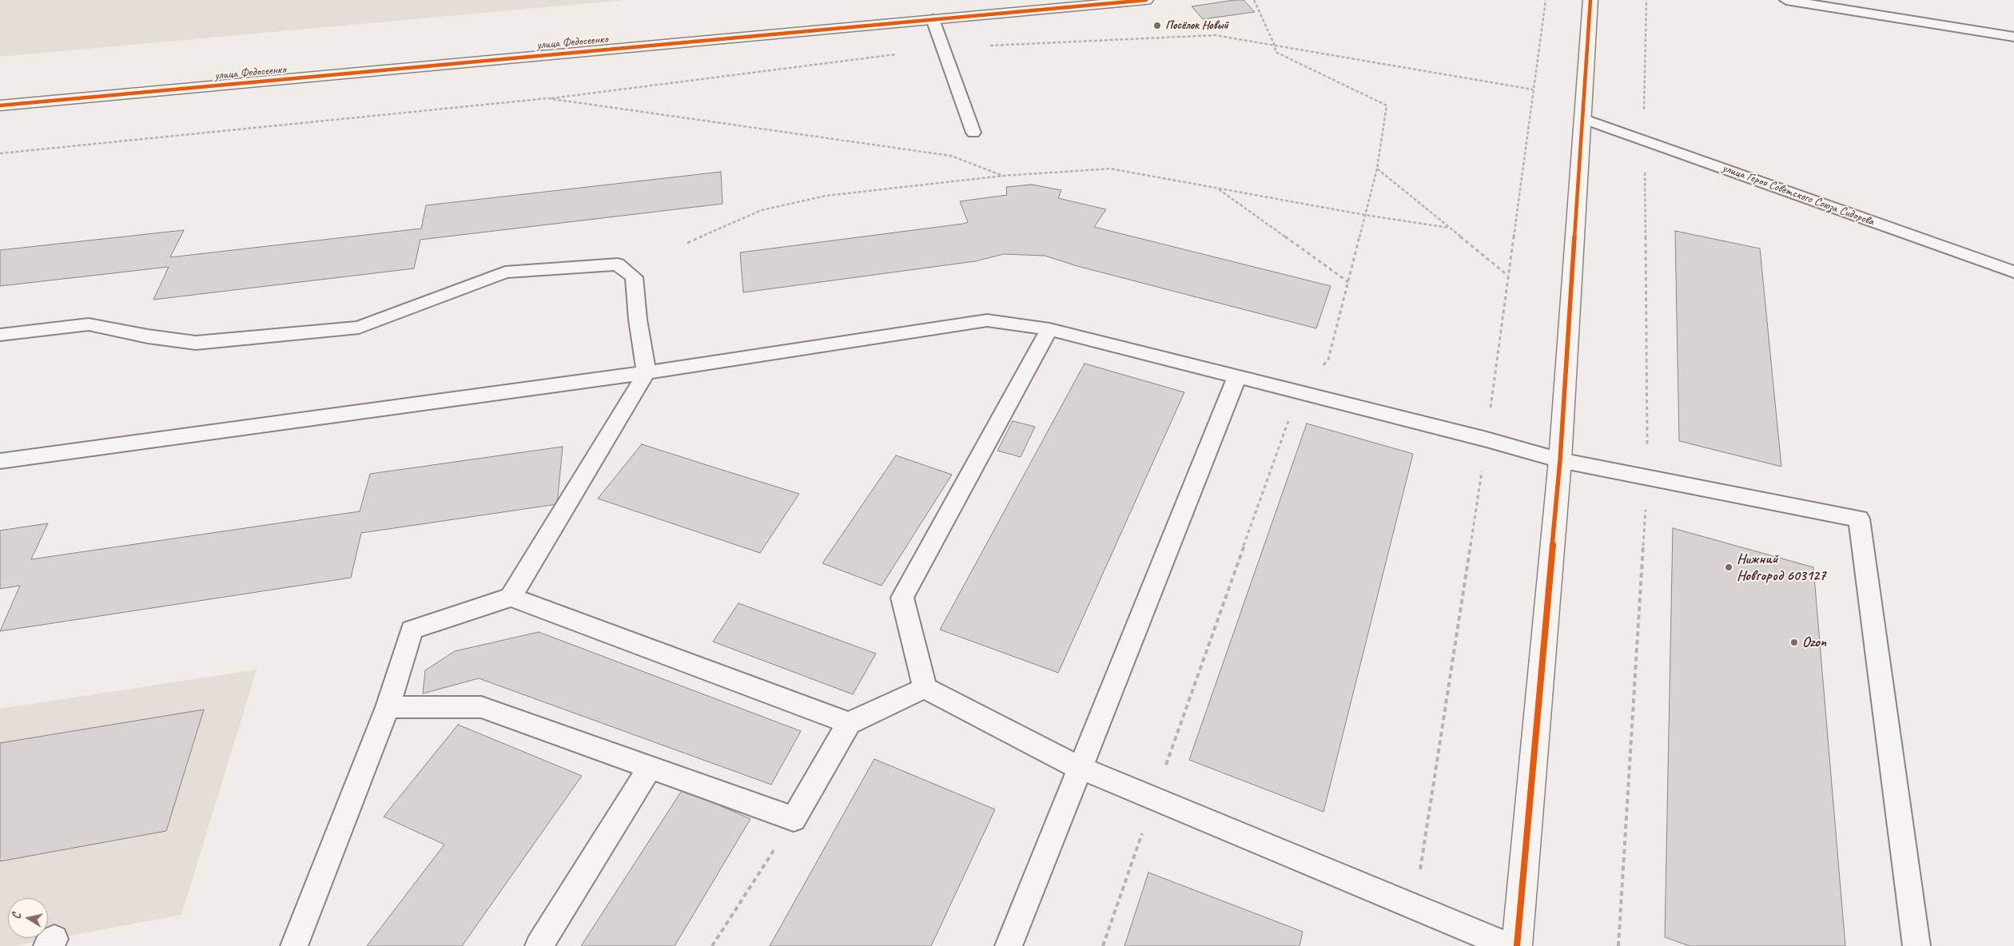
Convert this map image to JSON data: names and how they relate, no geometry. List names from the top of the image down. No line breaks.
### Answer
{"streets":{"street":["улица Федосеенко"],"lane":["улица Героя Советского Союза Сидорова"]},"places":["Посёлок Новый","Нижний Новгород 603127","Ozon"],"north":"left"}
